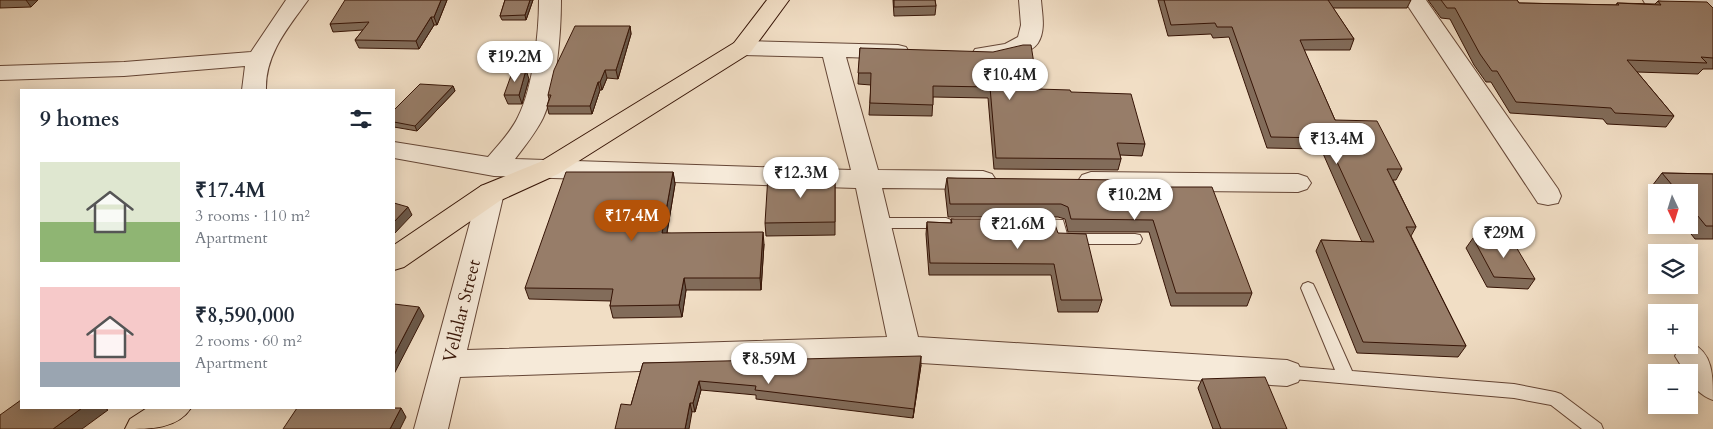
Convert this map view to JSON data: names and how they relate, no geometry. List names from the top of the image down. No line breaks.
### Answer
{"streets":{"street":["Vellalar Street"]},"north":"bottom","page":{"price":["₹19.2M","₹10.4M","₹13.4M","₹12.3M","₹10.2M","₹17.4M","₹21.6M","₹29M","₹8.59M"],"heading":"9 homes","list":[{"name":"₹17.4M","note":"3 rooms · 110 m² · Apartment"},{"name":"₹8,590,000","note":"2 rooms · 60 m² · Apartment"}],"map_buttons":["+","−"]}}
